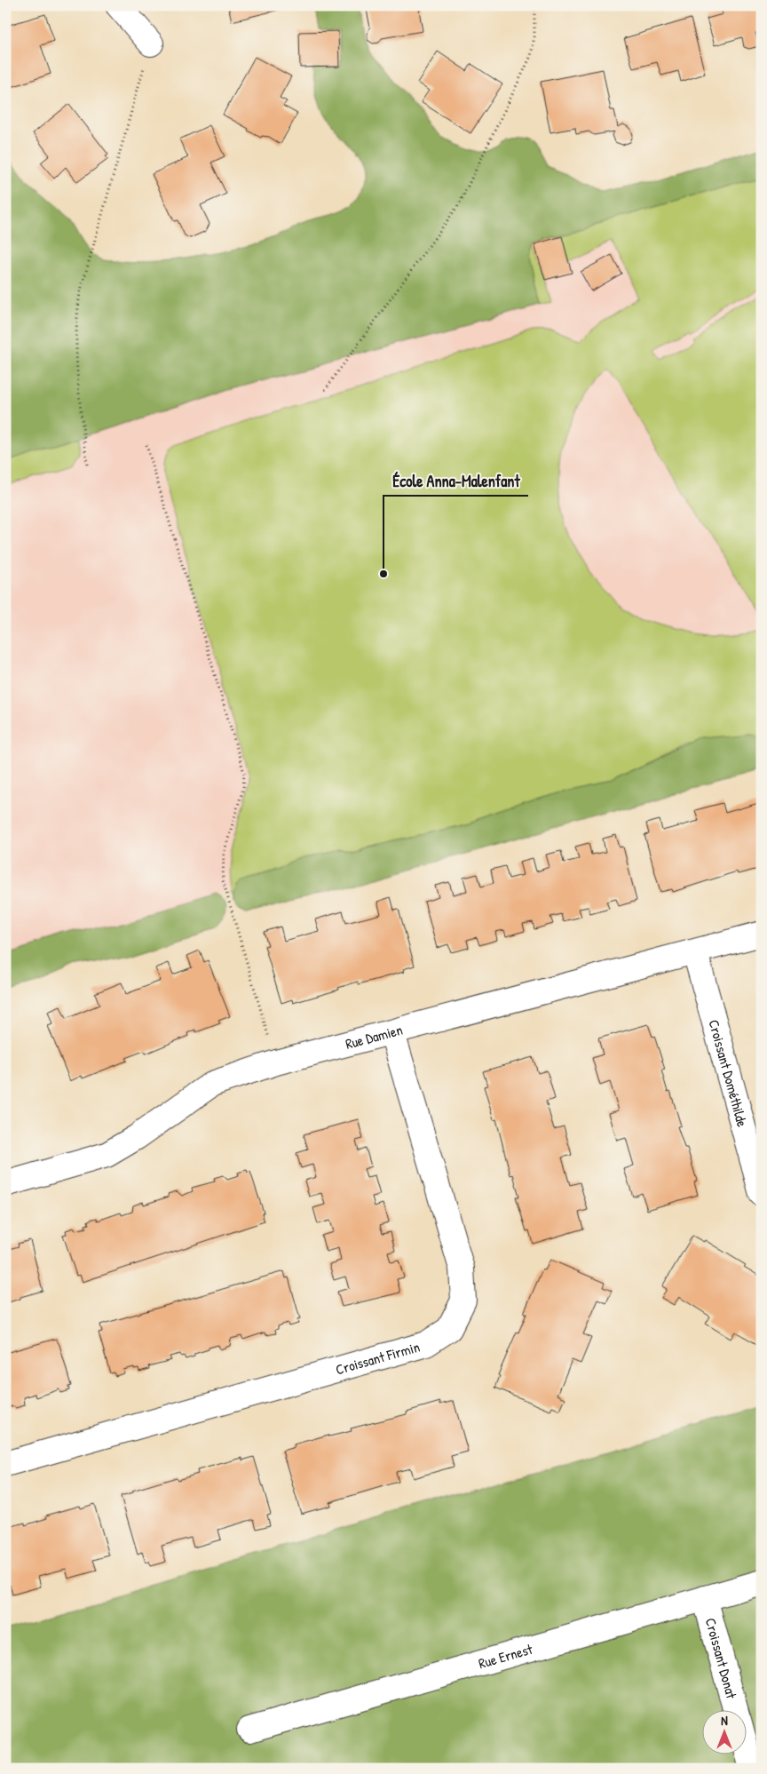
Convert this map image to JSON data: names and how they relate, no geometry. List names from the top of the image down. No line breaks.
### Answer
{"streets":{"street":["Rue Damien","Croissant Dométhilde","Croissant Firmin","Rue Ernest","Croissant Donat"]},"crossings":[["Rue Damien","Croissant Dométhilde"],["Rue Damien","Croissant Firmin"],["Rue Ernest","Croissant Donat"]],"places":["École Anna-Malenfant"],"north":"top"}
